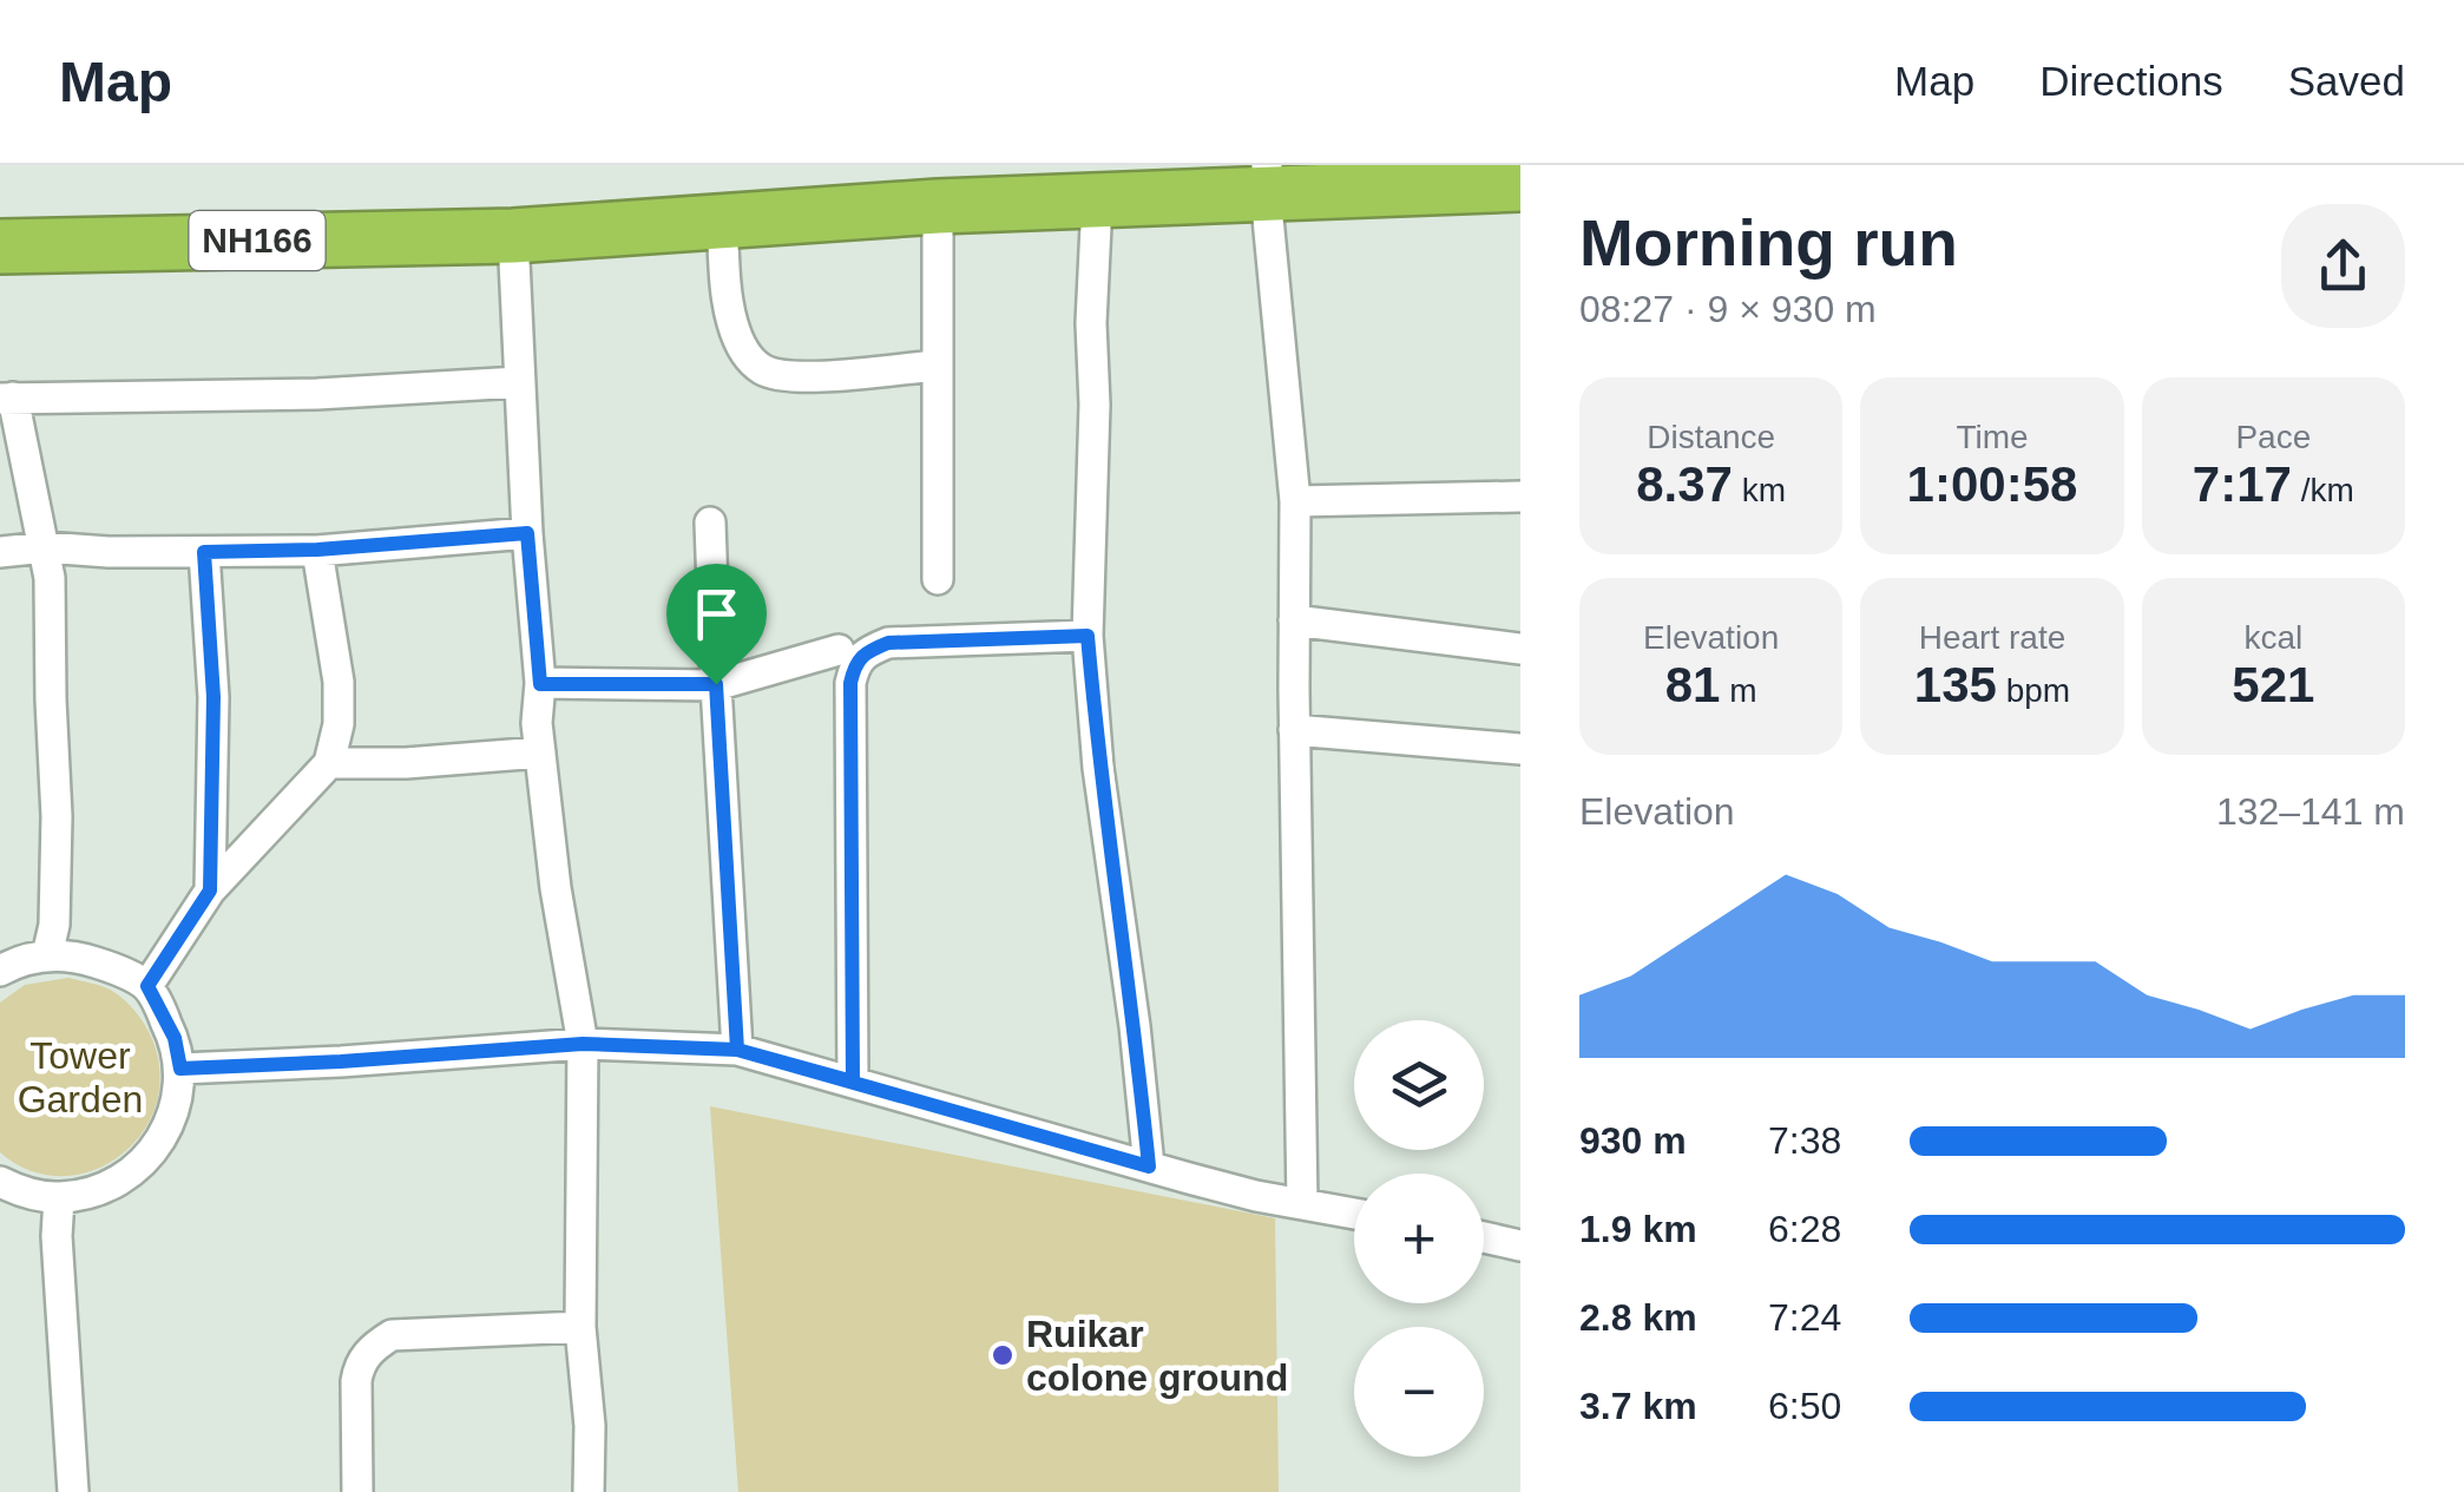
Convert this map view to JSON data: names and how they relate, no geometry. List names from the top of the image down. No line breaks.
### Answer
{"streets":{"highway":["NH166"]},"parks":["Tower Garden"],"places":["Ruikar colone ground"],"page":{"header":"Map","nav":["Map","Directions","Saved"],"heading":["Morning run","08:27 · 9 × 930 m"],"stats":[["Distance","8.37 km"],["Time","1:00:58"],["Pace","7:17 /km"],["Elevation","81 m"],["Heart rate","135 bpm"],["kcal","521"]],"chart":["Elevation","132–141 m"],"map_buttons":["+","−"],"list":[{"name":"930 m","note":"7:38"},{"name":"1.9 km","note":"6:28"},{"name":"2.8 km","note":"7:24"},{"name":"3.7 km","note":"6:50"}]}}
